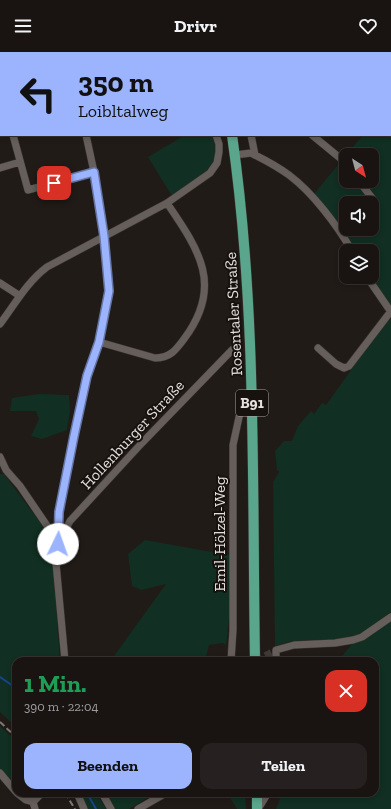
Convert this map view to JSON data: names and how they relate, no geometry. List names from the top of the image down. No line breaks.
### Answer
{"streets":{"main road":["Rosentaler Straße","B91"],"street":["Hollenburger Straße","Emil-Hölzel-Weg"]},"north":"bottom right","page":{"header":"Drivr","turn":["350 m","Loibltalweg"],"heading":["1 Min.","390 m · 22:04"],"buttons":["Beenden","Teilen"]}}
